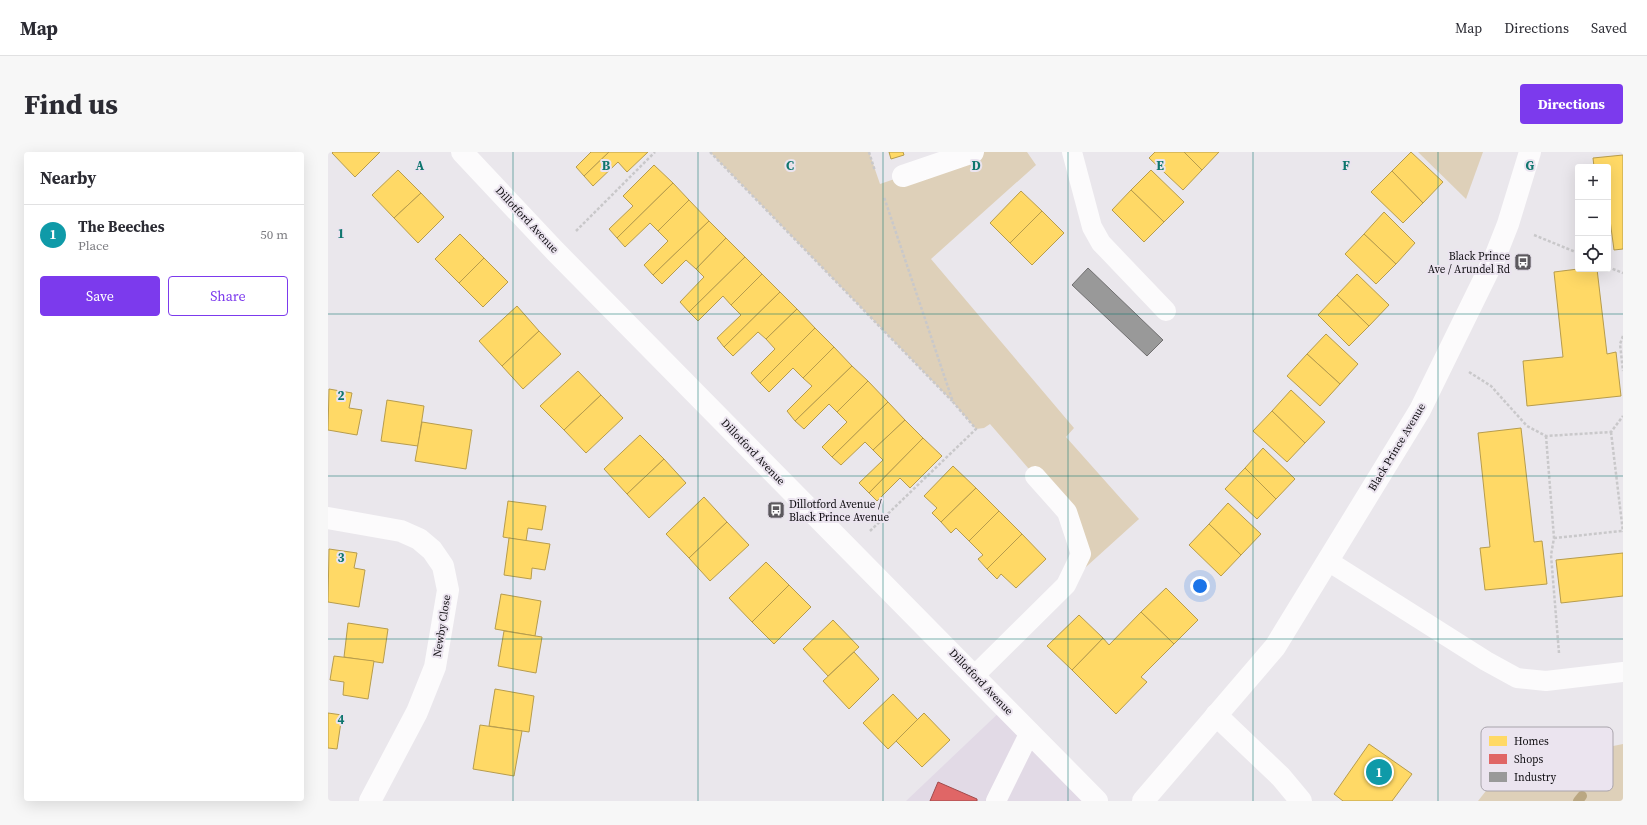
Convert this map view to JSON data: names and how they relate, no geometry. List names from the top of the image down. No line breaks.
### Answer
{"streets":{"street":["Dillotford Avenue","Black Prince Avenue","Newby Close"]},"places":{"bus stop":["Black Prince Ave / Arundel Rd","Dillotford Avenue / Black Prince Avenue"]},"legend":["Homes","Shops","Industry"],"page":{"header":"Map","nav":["Map","Directions","Saved"],"buttons":["Directions",["Save","Share"]],"title":"Find us","heading":"Nearby","map_buttons":["+","−"],"list":[{"mark":"1","name":"The Beeches","note":"Place","value":"50 m"}],"pins":"1"},"grid":{"columns":["A","B","C","D","E","F","G"],"rows":["1","2","3","4"]}}
